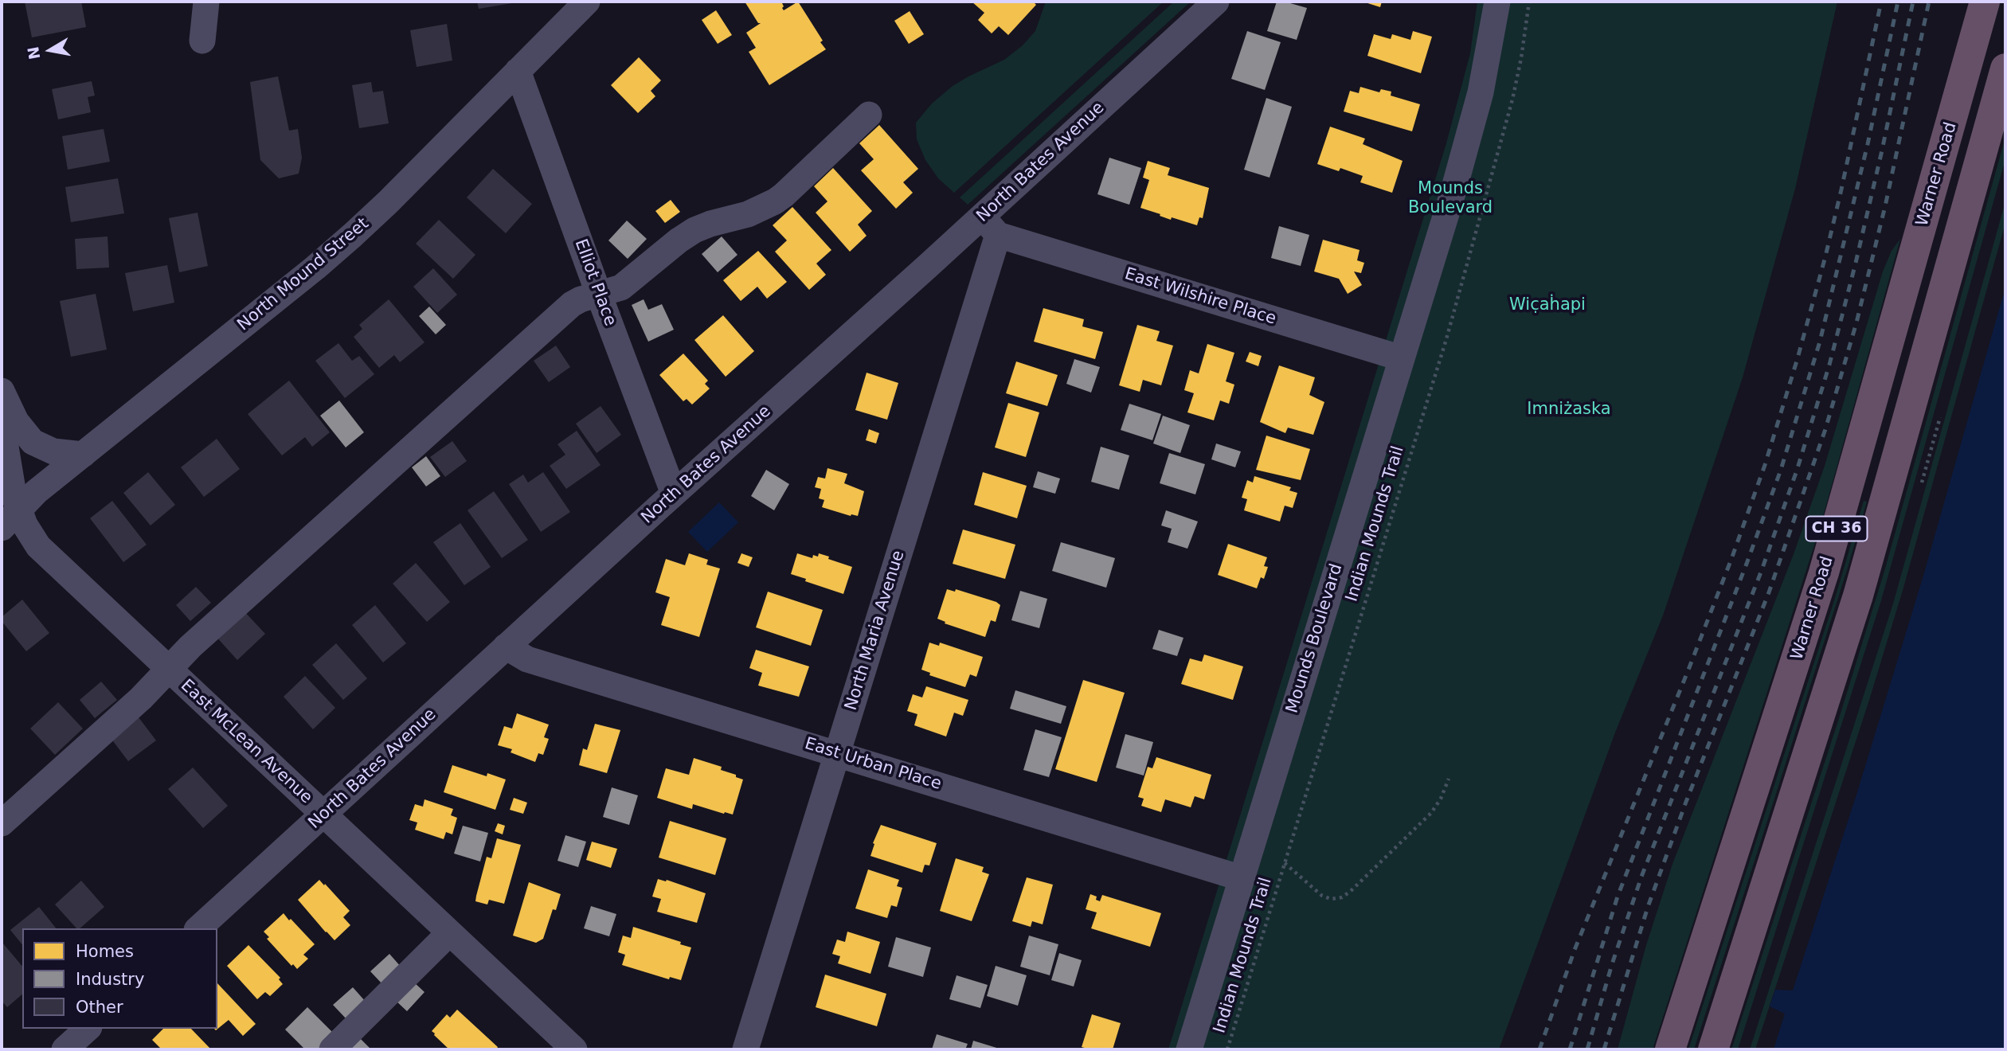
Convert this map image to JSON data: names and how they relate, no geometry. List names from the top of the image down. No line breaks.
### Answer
{"streets":{"highway":["Warner Road","CH 36"],"street":["North Bates Avenue","North Mound Street","Elliot Place","East Wilshire Place","North Maria Avenue","Mounds Boulevard","East McLean Avenue","East Urban Place"],"path":["Indian Mounds Trail"]},"crossings":[["North Bates Avenue","Elliot Place"],["North Bates Avenue","East Wilshire Place"],["North Bates Avenue","North Maria Avenue"],["North Bates Avenue","East McLean Avenue"],["North Bates Avenue","East Urban Place"],["North Mound Street","Elliot Place"],["North Mound Street","East McLean Avenue"],["East Wilshire Place","North Maria Avenue"],["East Wilshire Place","Mounds Boulevard"],["North Maria Avenue","East Urban Place"],["Mounds Boulevard","East Urban Place"]],"parks":["Mounds Boulevard","Wic̣aḣapi","Imniżaska"],"legend":["Homes","Industry","Other"],"north":"left"}
